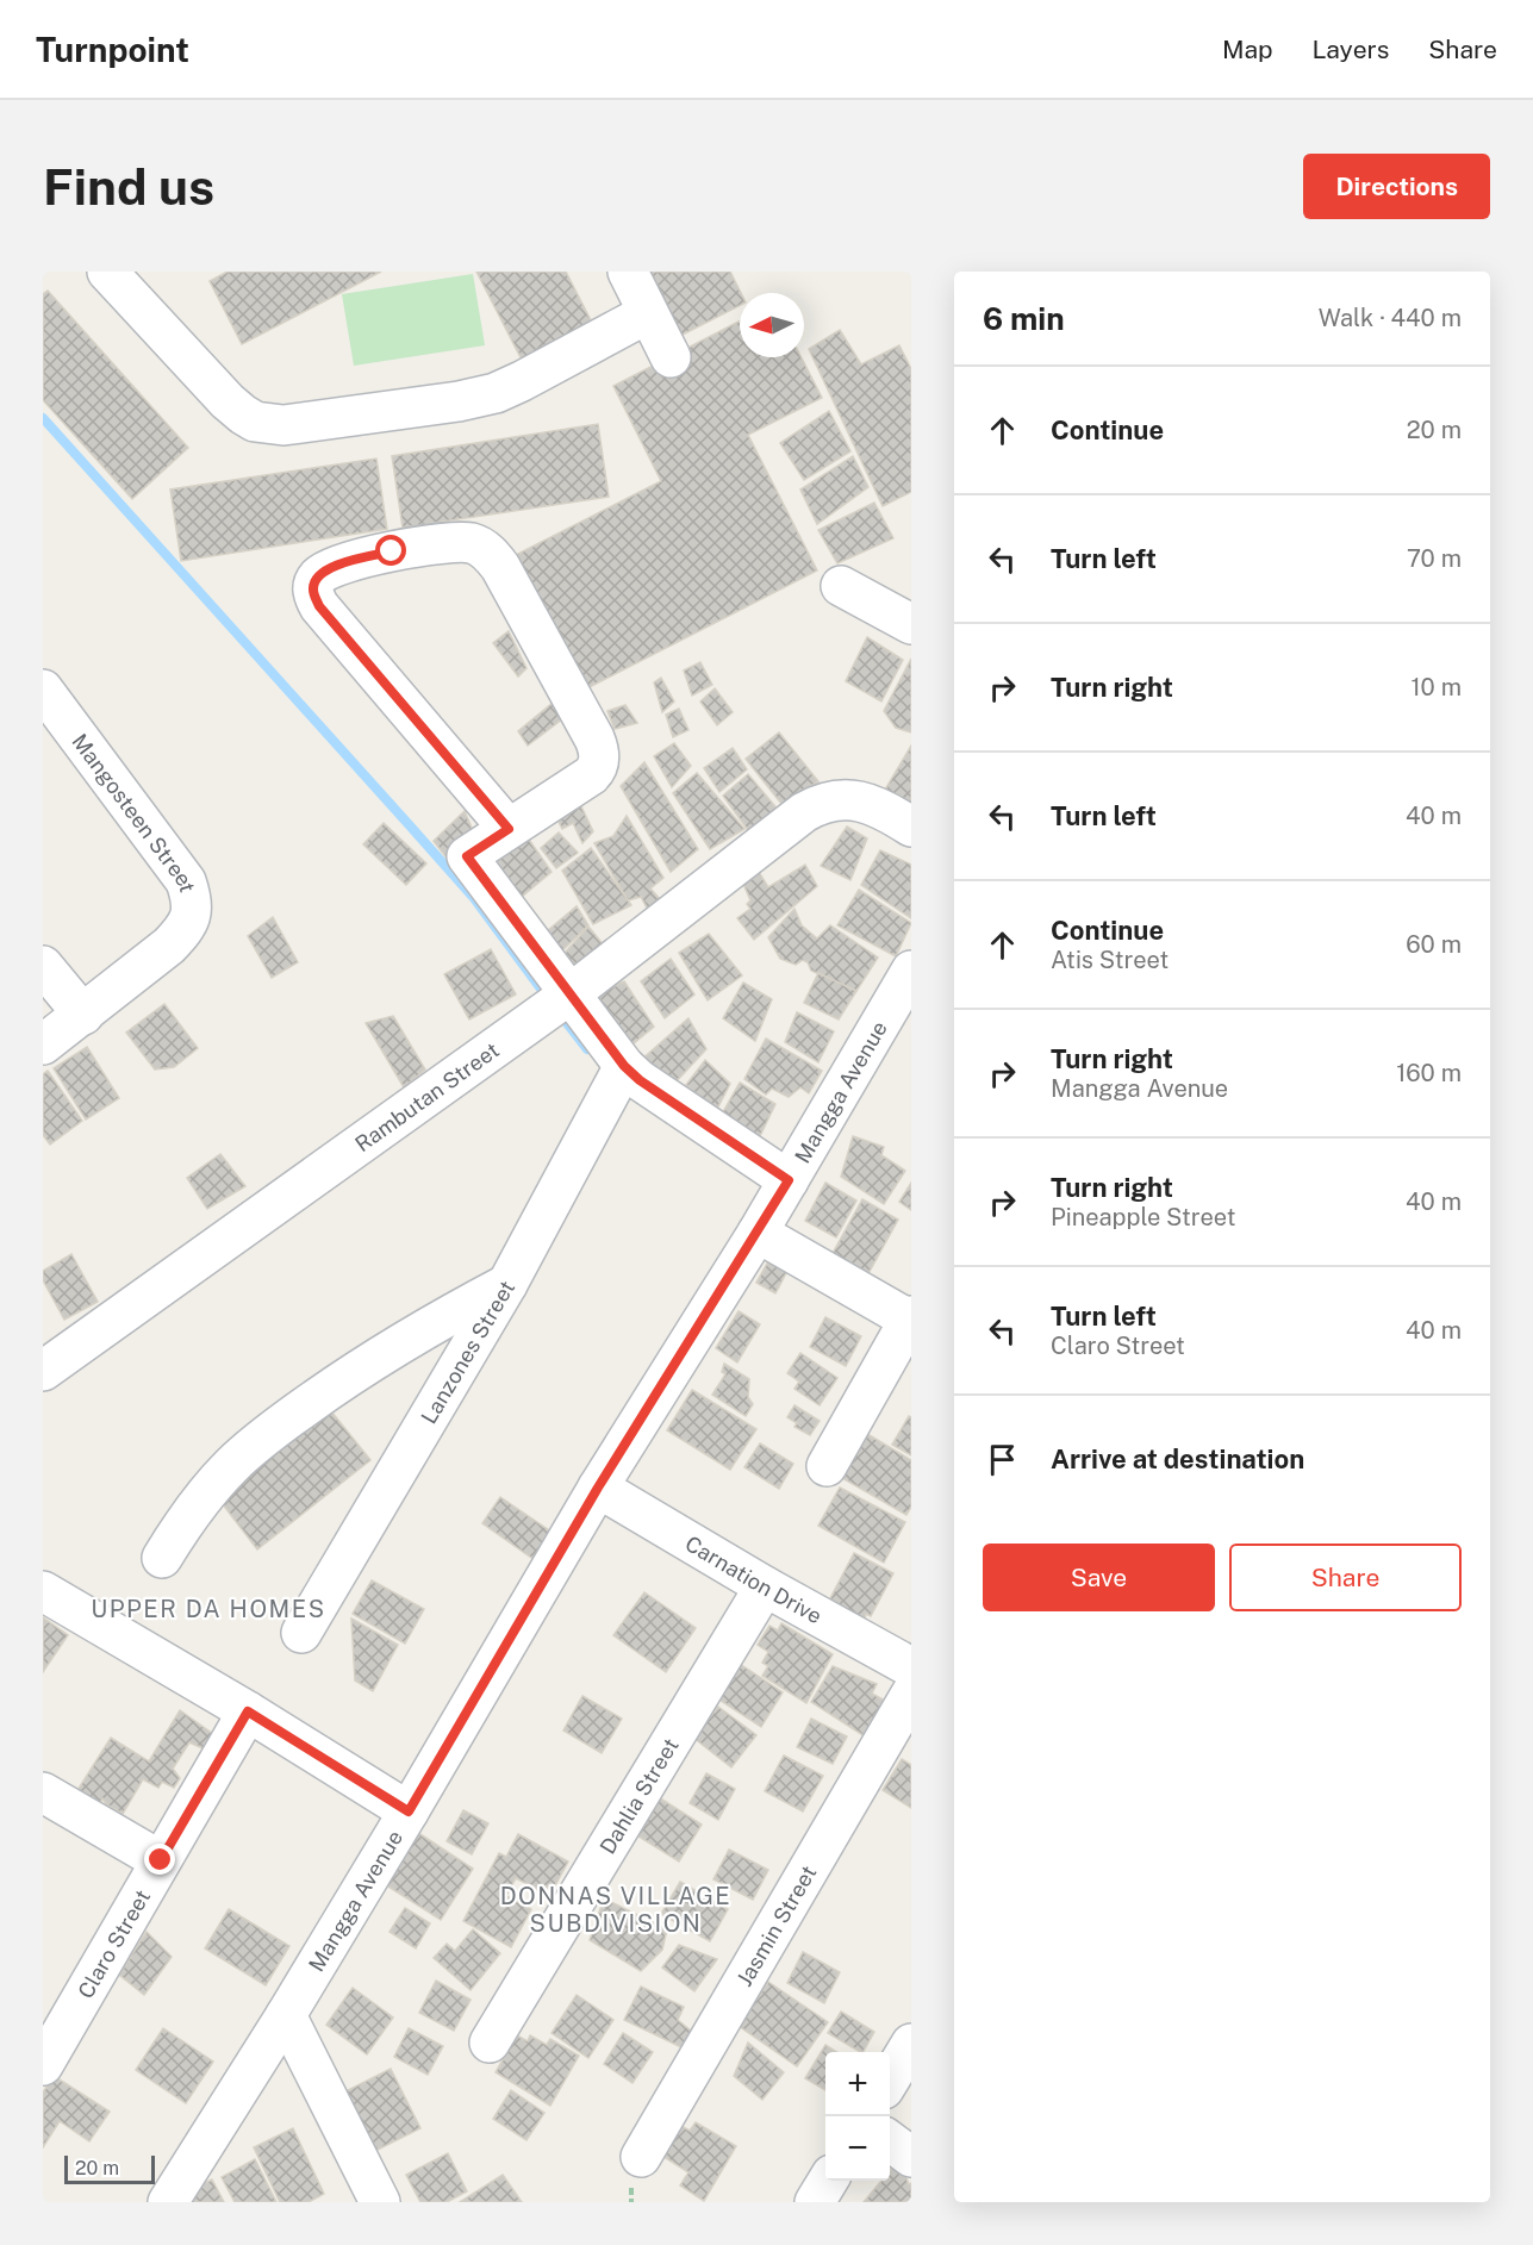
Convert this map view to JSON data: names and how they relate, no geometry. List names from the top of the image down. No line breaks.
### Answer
{"streets":{"street":["Mangosteen Street","Mangga Avenue","Rambutan Street","Lanzones Street","Carnation Drive","Dahlia Street","Jasmin Street","Claro Street"]},"crossings":[["Mangga Avenue","Carnation Drive"],["Carnation Drive","Dahlia Street"]],"districts":["UPPER DA HOMES","DONNAS VILLAGE SUBDIVISION"],"scale_bar":"20 m","north":"left","page":{"header":"Turnpoint","nav":["Map","Layers","Share"],"buttons":["Directions",["Save","Share"]],"title":"Find us","heading":["6 min","Walk · 440 m"],"list":[["Continue","20 m"],["Turn left","70 m"],["Turn right","10 m"],["Turn left","40 m"],["Continue","Atis Street","60 m"],["Turn right","Mangga Avenue","160 m"],["Turn right","Pineapple Street","40 m"],["Turn left","Claro Street","40 m"],"Arrive at destination"],"map_buttons":["+","−"],"scale":"20 m"}}
